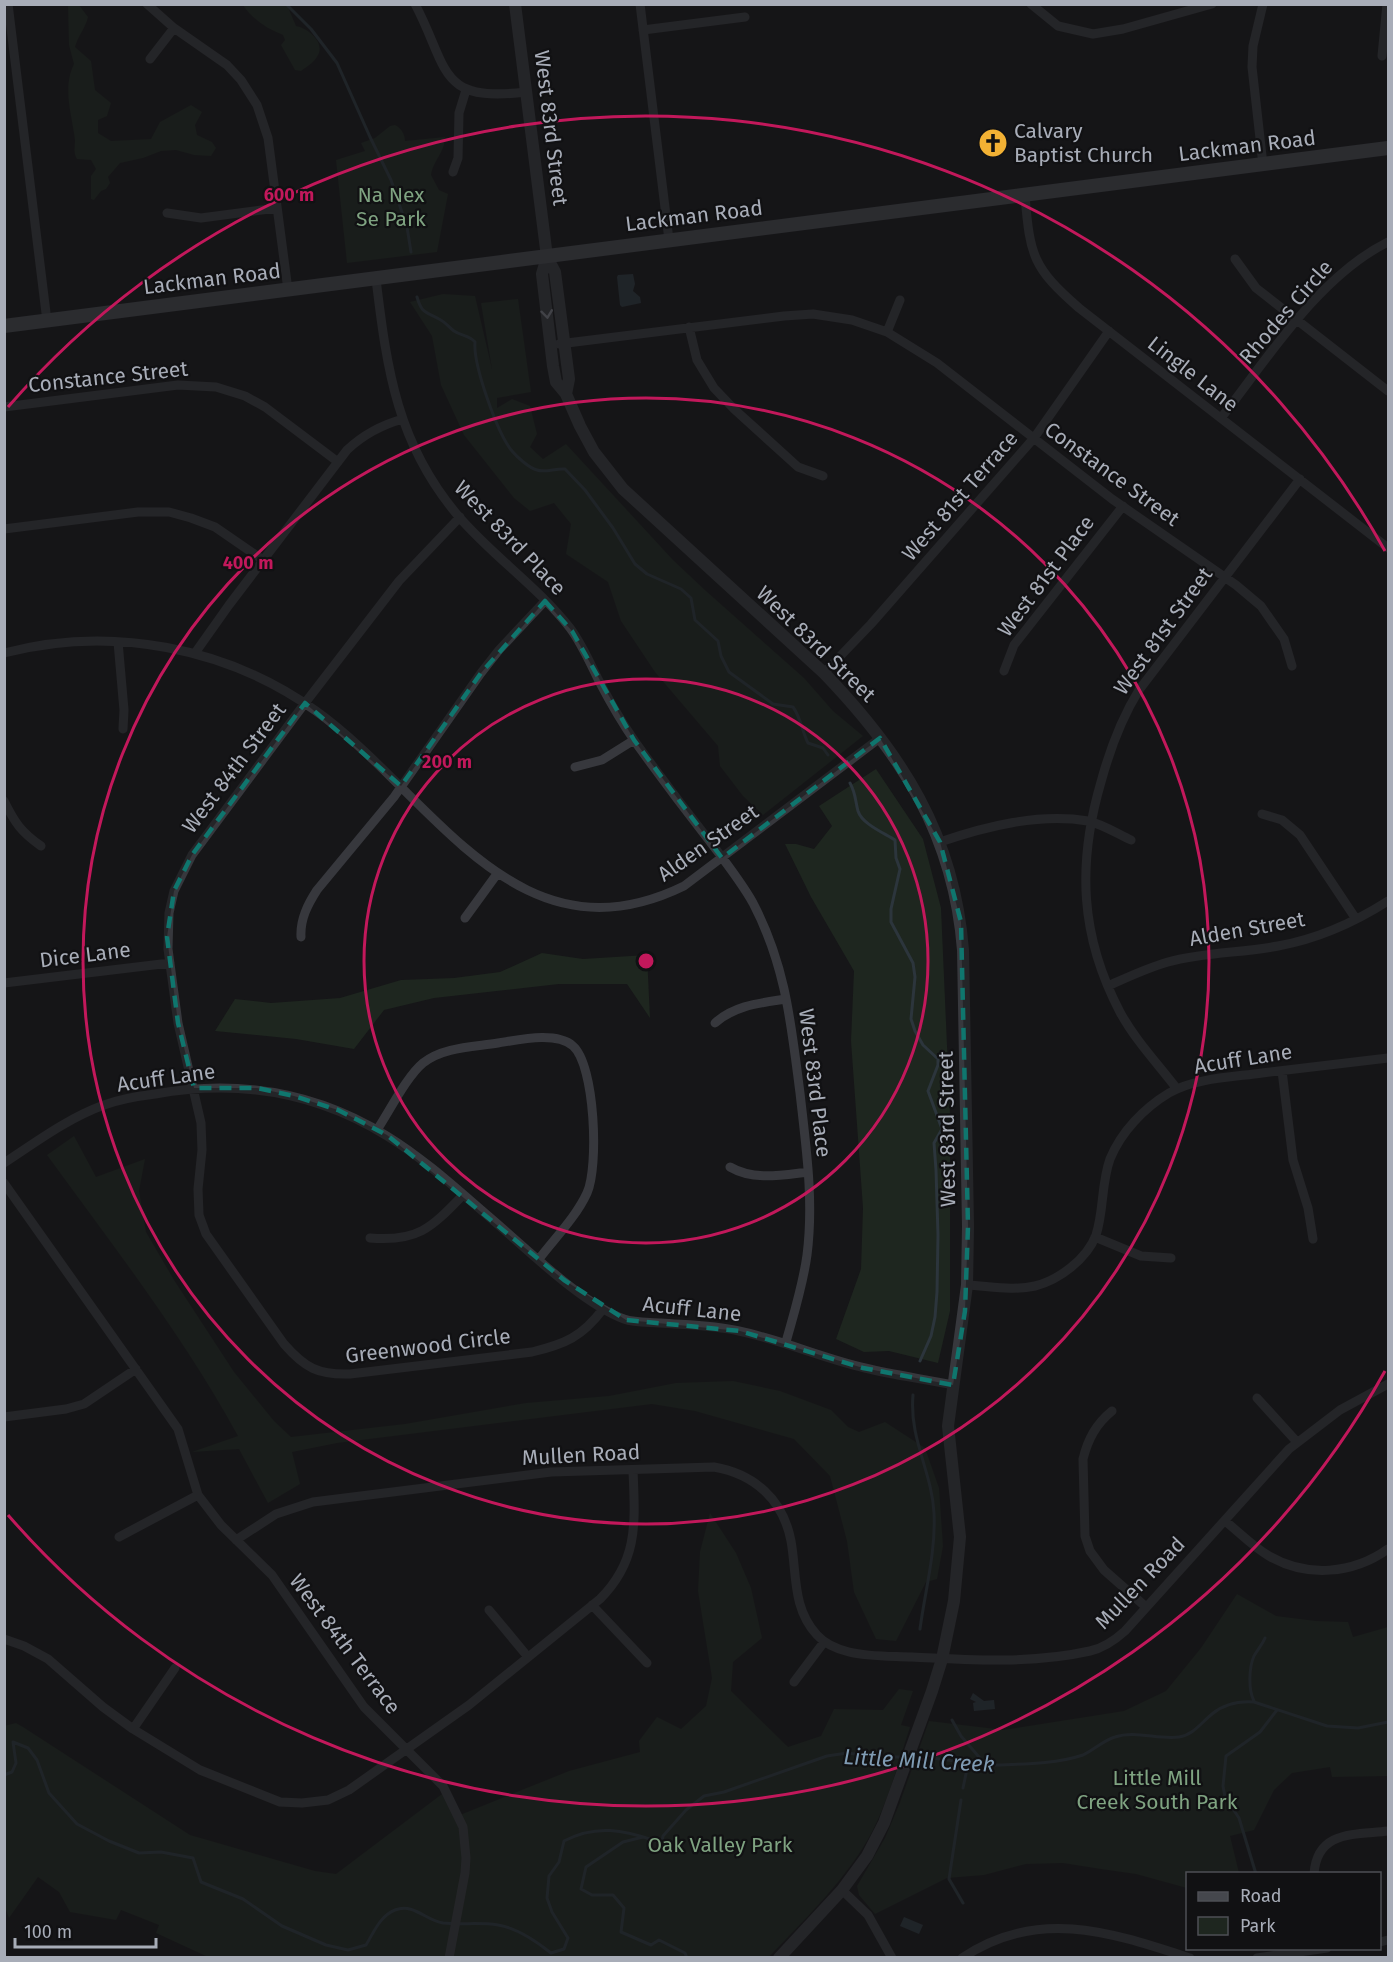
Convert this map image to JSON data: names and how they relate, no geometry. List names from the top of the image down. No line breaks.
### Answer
{"streets":{"main road":["Lackman Road"],"street":["West 83rd Street","Rhodes Circle","Lingle Lane","Constance Street","West 81st Terrace","West 83rd Place","West 81st Place","West 81st Street","West 84th Street","Alden Street","Dice Lane","Acuff Lane","Greenwood Circle","Mullen Road","West 84th Terrace"]},"crossings":[["West 83rd Street","Lackman Road"],["West 83rd Street","Constance Street"],["West 83rd Street","West 81st Terrace"],["West 83rd Street","Alden Street"],["West 83rd Street","Acuff Lane"],["West 83rd Street","Mullen Road"],["Lackman Road","Lingle Lane"],["Lackman Road","West 83rd Place"],["Rhodes Circle","Lingle Lane"],["Lingle Lane","West 81st Terrace"],["Lingle Lane","West 81st Street"],["Constance Street","West 81st Terrace"],["Constance Street","West 81st Place"],["Constance Street","West 81st Street"],["West 83rd Place","West 84th Street"],["West 83rd Place","Alden Street"],["West 83rd Place","Acuff Lane"],["West 81st Street","Alden Street"],["West 81st Street","Acuff Lane"],["West 84th Street","Alden Street"],["West 84th Street","Dice Lane"],["West 84th Street","Acuff Lane"],["West 84th Street","Greenwood Circle"],["Acuff Lane","Greenwood Circle"],["Mullen Road","West 84th Terrace"]],"water":["Little Mill Creek"],"parks":["Na Nex Se Park","Little Mill Creek South Park","Oak Valley Park"],"places":{"church":["Calvary Baptist Church"]},"legend":["Road","Park"],"scale_bar":"100 m","rings":["600 m","400 m","200 m"]}
